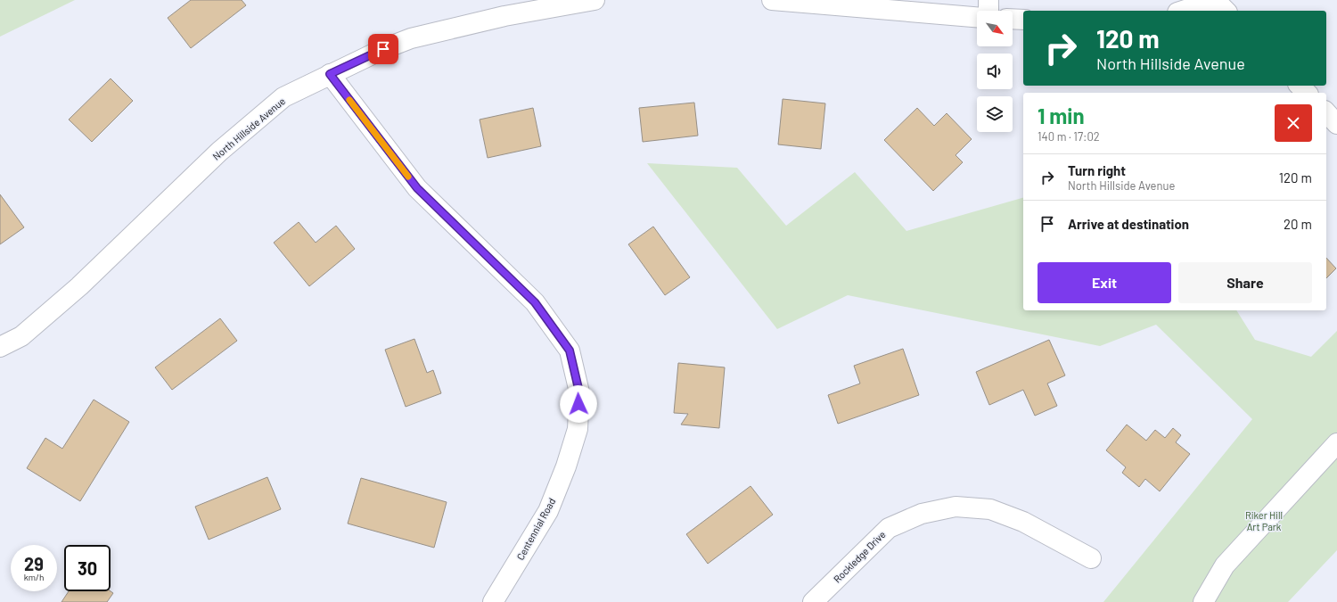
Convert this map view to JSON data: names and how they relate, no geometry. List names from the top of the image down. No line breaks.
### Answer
{"streets":{"street":["North Hillside Avenue","Centennial Road","Rockledge Drive"]},"crossings":[["North Hillside Avenue","Centennial Road"]],"parks":["Riker Hill Art Park"],"north":"bottom right","page":{"turn":["120 m","North Hillside Avenue"],"heading":["1 min","140 m · 17:02"],"list":[{"name":"Turn right","note":"North Hillside Avenue","value":"120 m"},{"name":"Arrive at destination","value":"20 m"}],"buttons":["Exit","Share"],"speed":"29 km/h","limit":"30"}}
